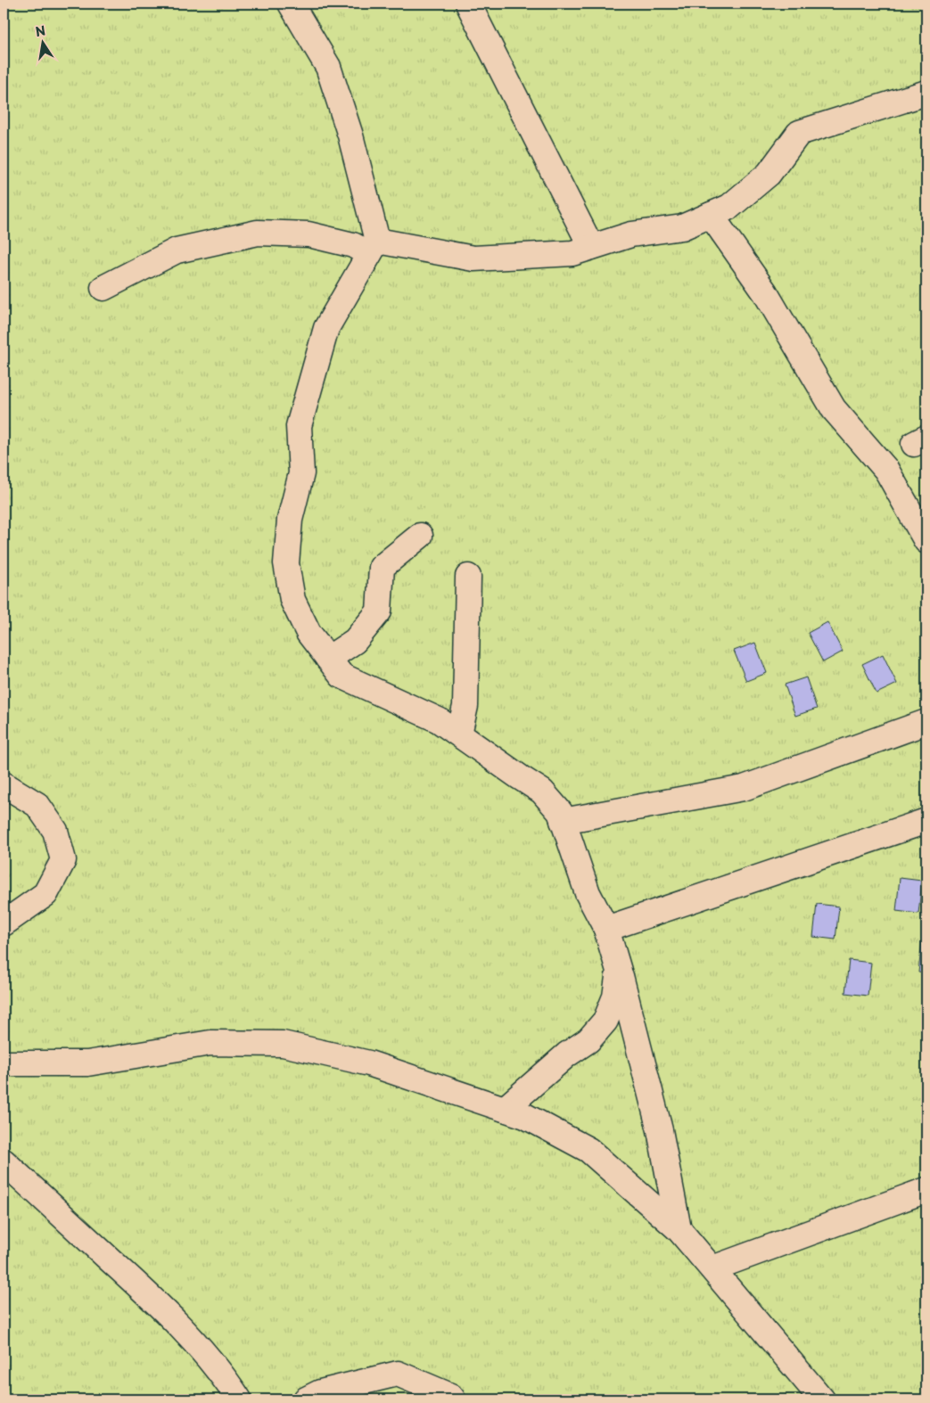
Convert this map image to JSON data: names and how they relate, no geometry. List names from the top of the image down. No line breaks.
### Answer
{"north":"top"}
